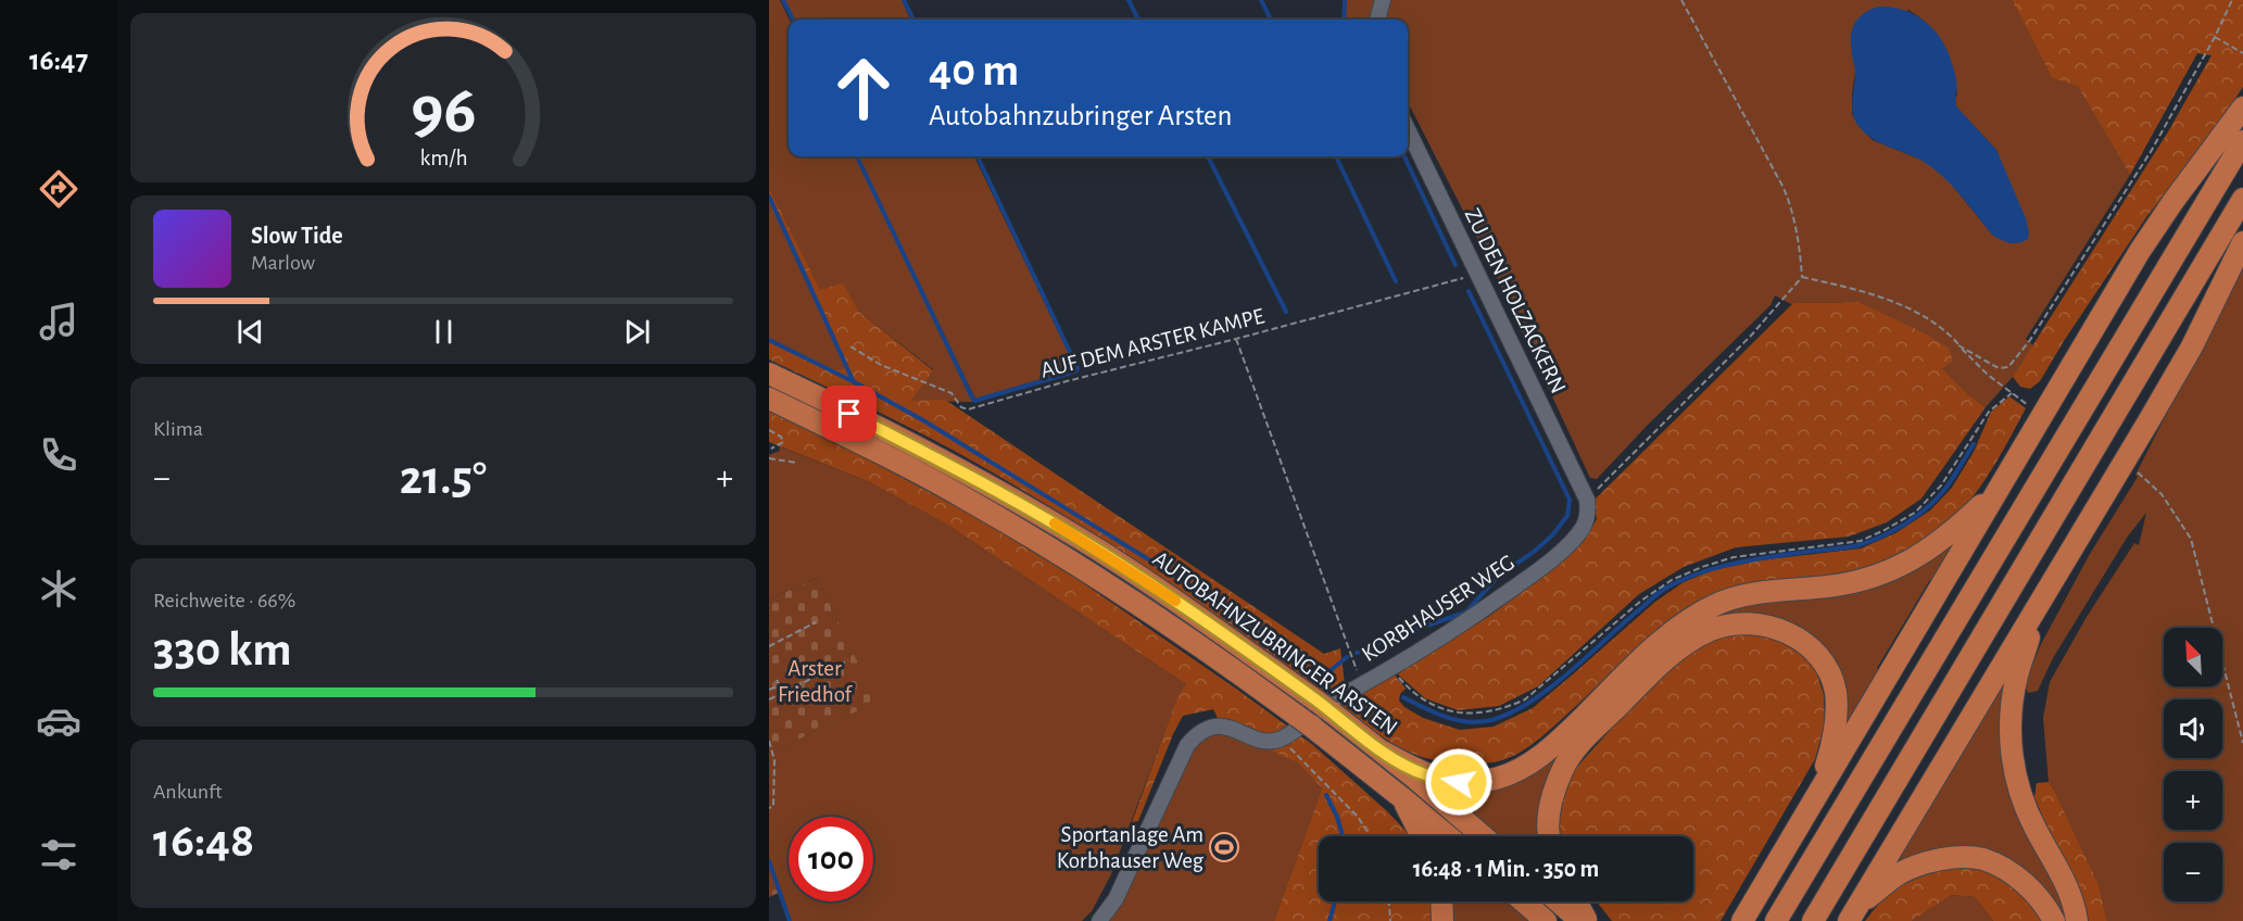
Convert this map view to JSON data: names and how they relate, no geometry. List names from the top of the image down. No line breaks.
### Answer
{"streets":{"highway":["AUTOBAHNZUBRINGER ARSTEN"],"lane":["ZU DEN HOLZACKERN","KORBHAUSER WEG"],"path":["AUF DEM ARSTER KAMPE"]},"crossings":[["ZU DEN HOLZACKERN","AUF DEM ARSTER KAMPE"],["ZU DEN HOLZACKERN","KORBHAUSER WEG"]],"parks":["Arster Friedhof"],"places":{"sports":["Sportanlage Am Korbhauser Weg"]},"north":"top left","page":{"tabs":"16:47","turn":["40 m","Autobahnzubringer Arsten"],"song":["Slow Tide","Marlow"],"tile":["Klima",["Reichweite · 66%","330 km"],["Ankunft","16:48"]],"heat":["−","21.5°","+"],"map_buttons":["+","−"],"limit":"100","trip":"16:48 · 1 Min. · 350 m","gauge":["96","km/h"]}}
